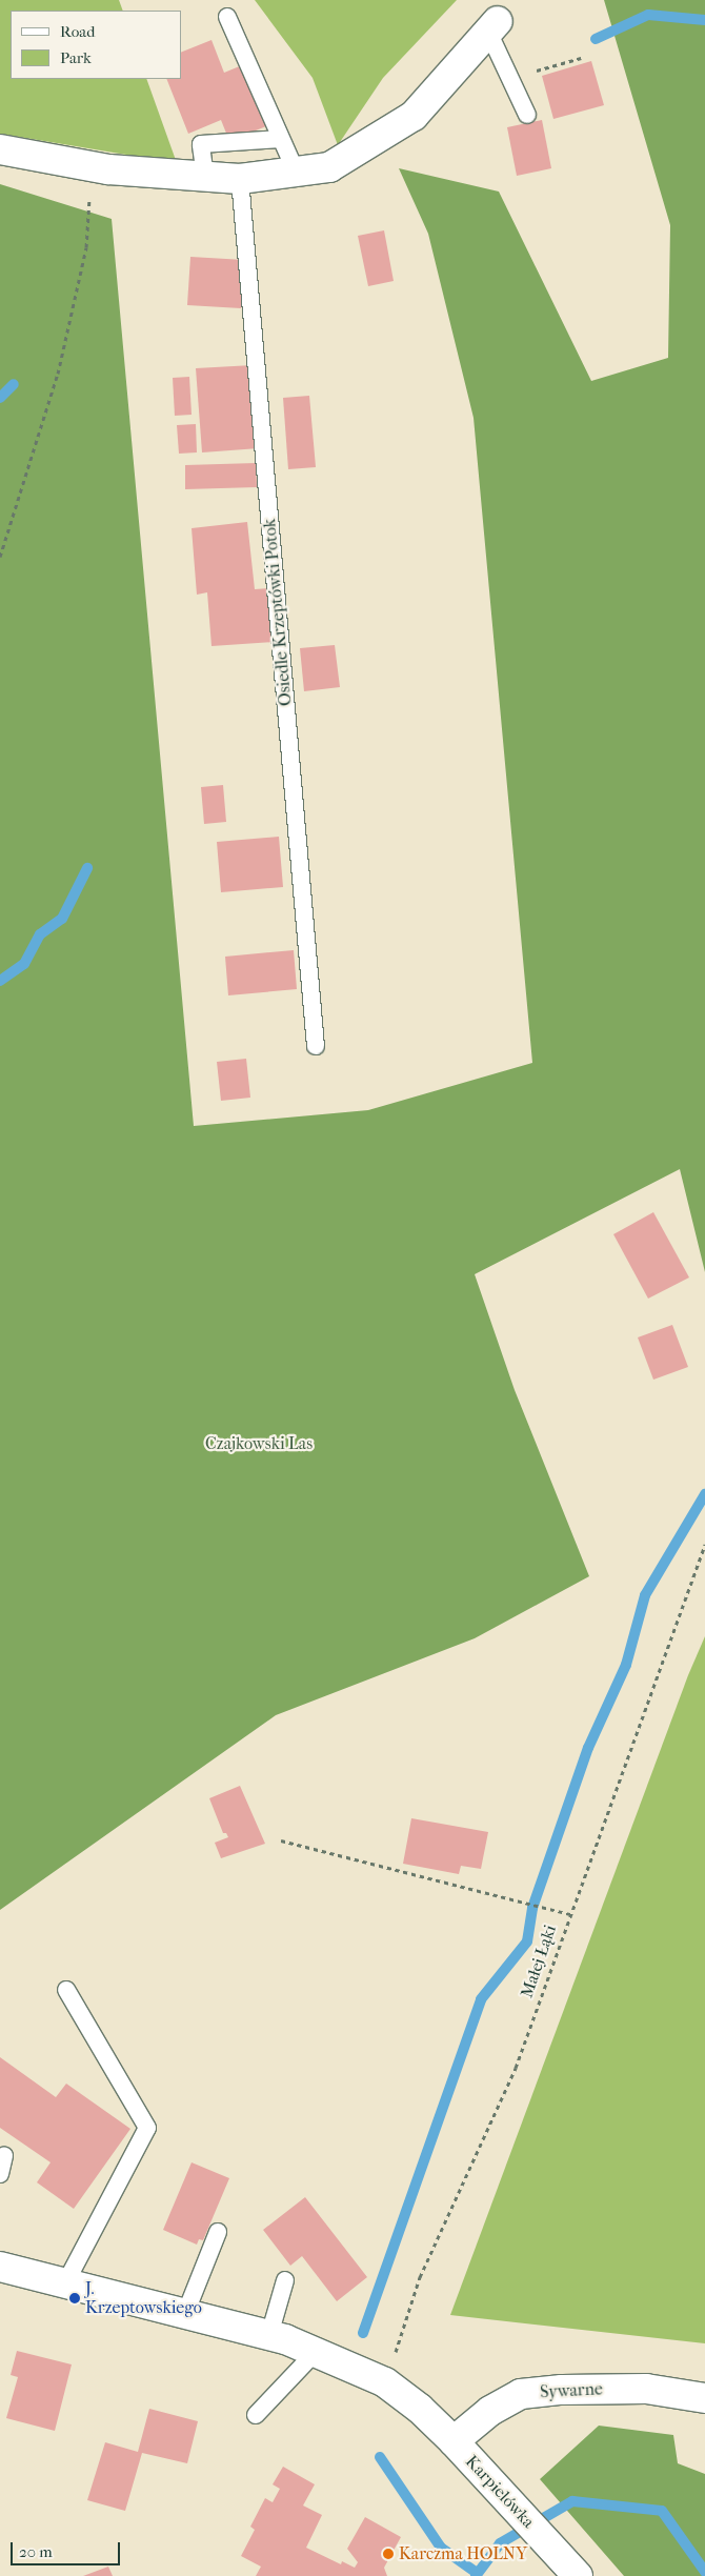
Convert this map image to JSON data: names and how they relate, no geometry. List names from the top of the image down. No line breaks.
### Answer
{"streets":{"street":["Sywarne","Karpielówka"],"lane":["Osiedle Krzeptówki Potok"],"path":["Małej Łąki"]},"crossings":[["Małej Łąki","Karpielówka"],["Sywarne","Karpielówka"]],"parks":["Czajkowski Las"],"places":["J. Krzeptowskiego","Karczma HOLNY"],"legend":["Road","Park"],"scale_bar":"20 m"}
